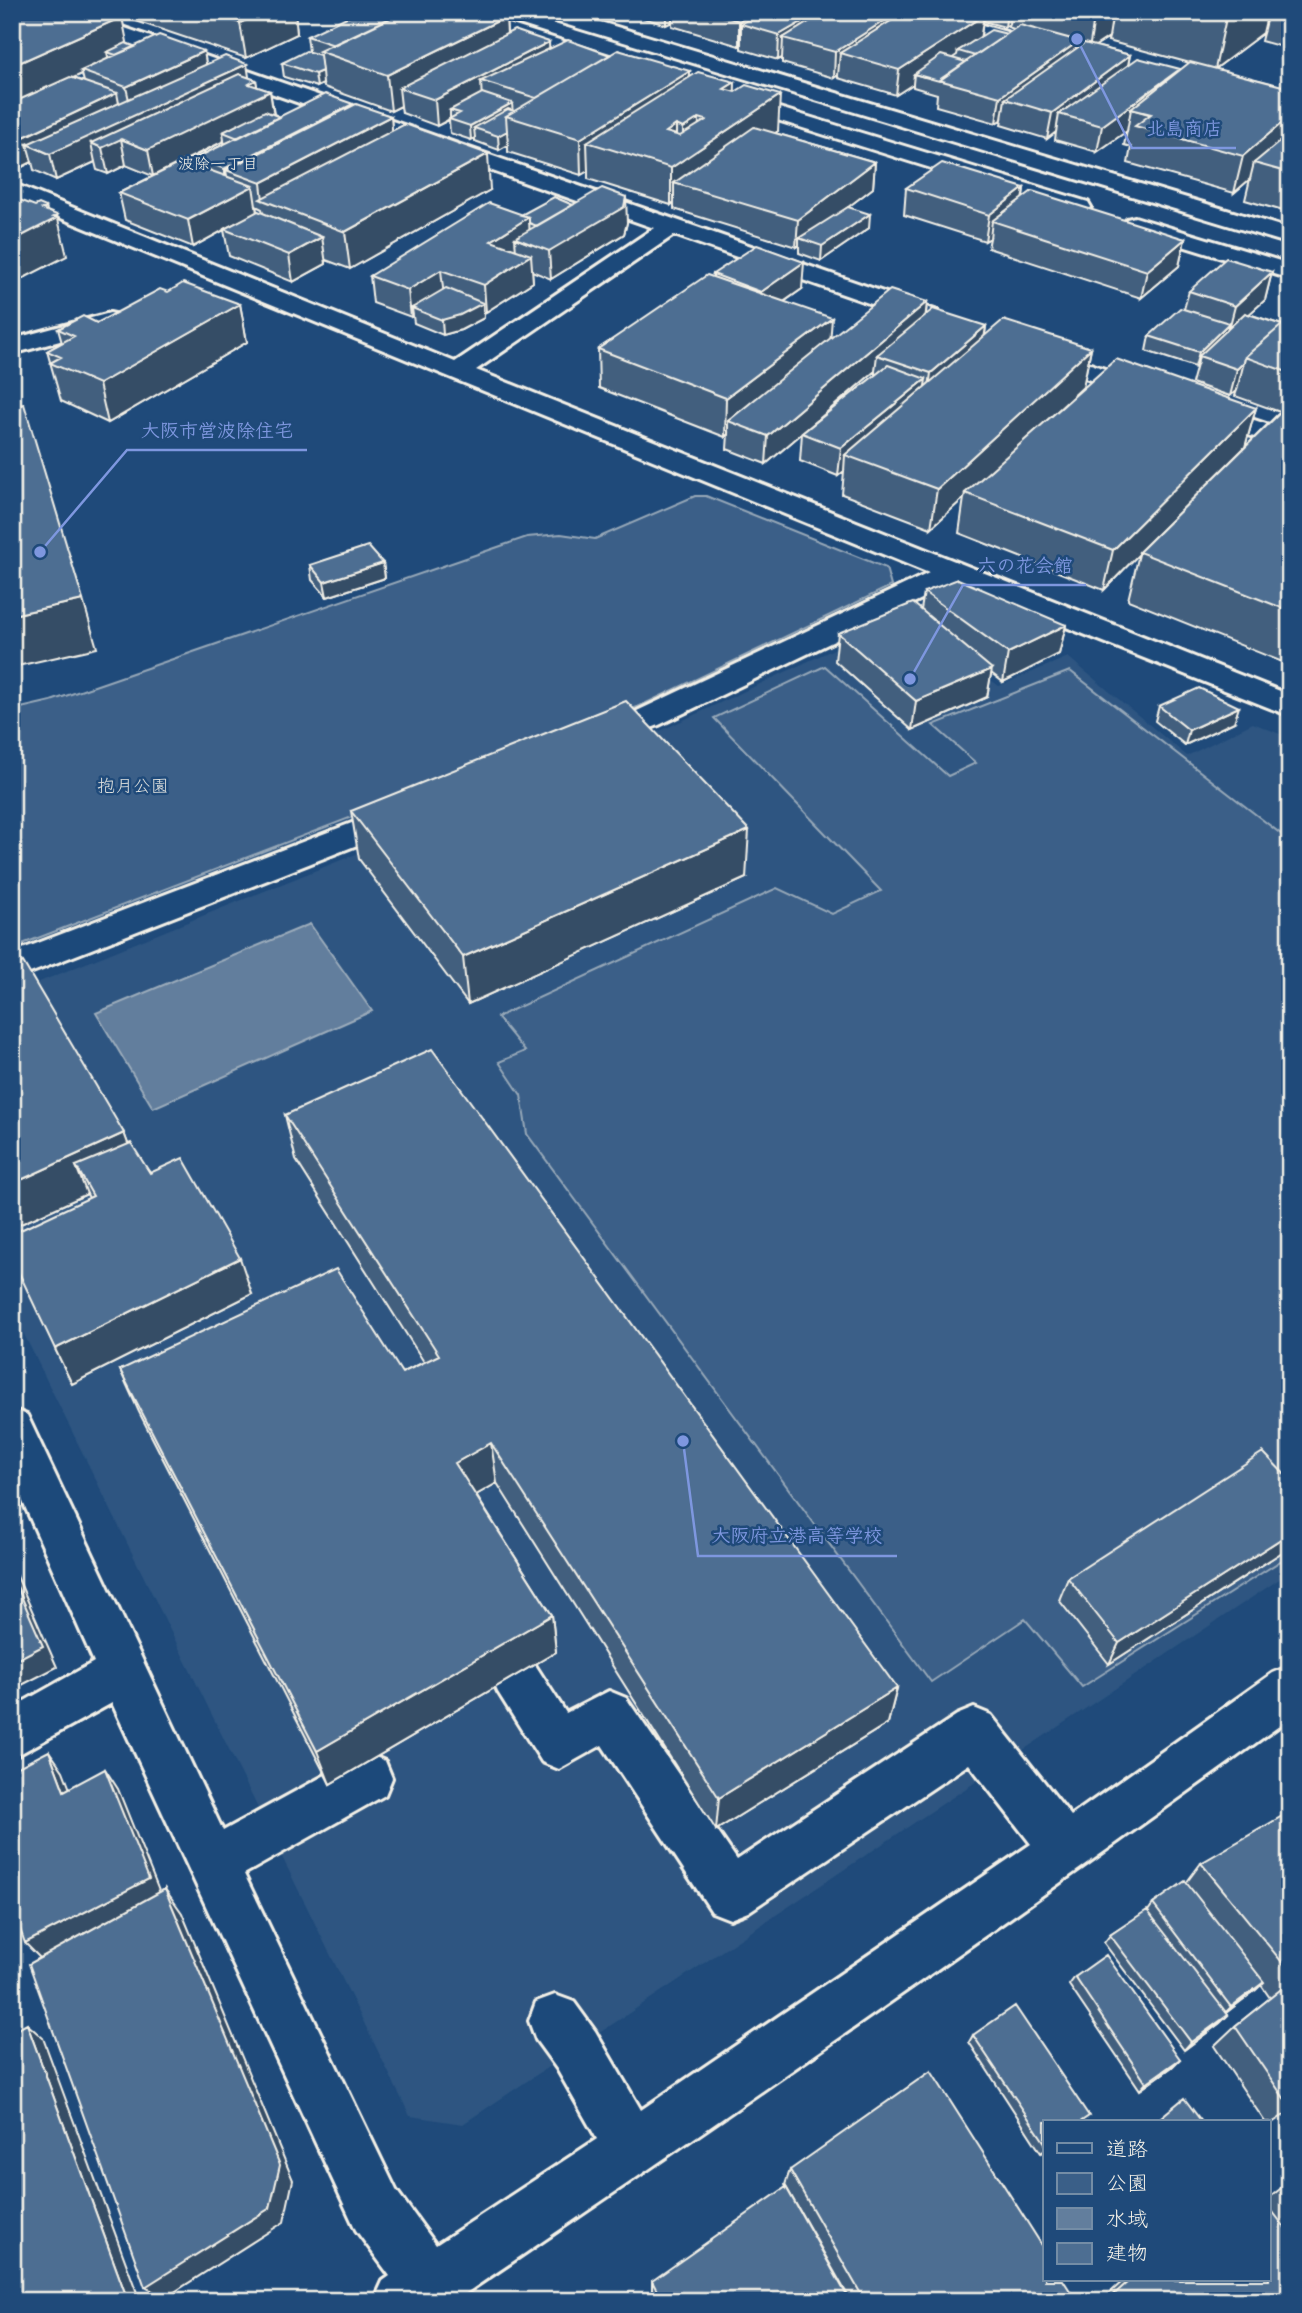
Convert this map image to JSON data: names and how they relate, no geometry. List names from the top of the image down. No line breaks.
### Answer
{"districts":["波除一丁目"],"parks":["抱月公園"],"places":["北島商店","大阪市営波除住宅","六の花会館","大阪府立港高等学校"],"legend":["道路","公園","水域","建物"]}
